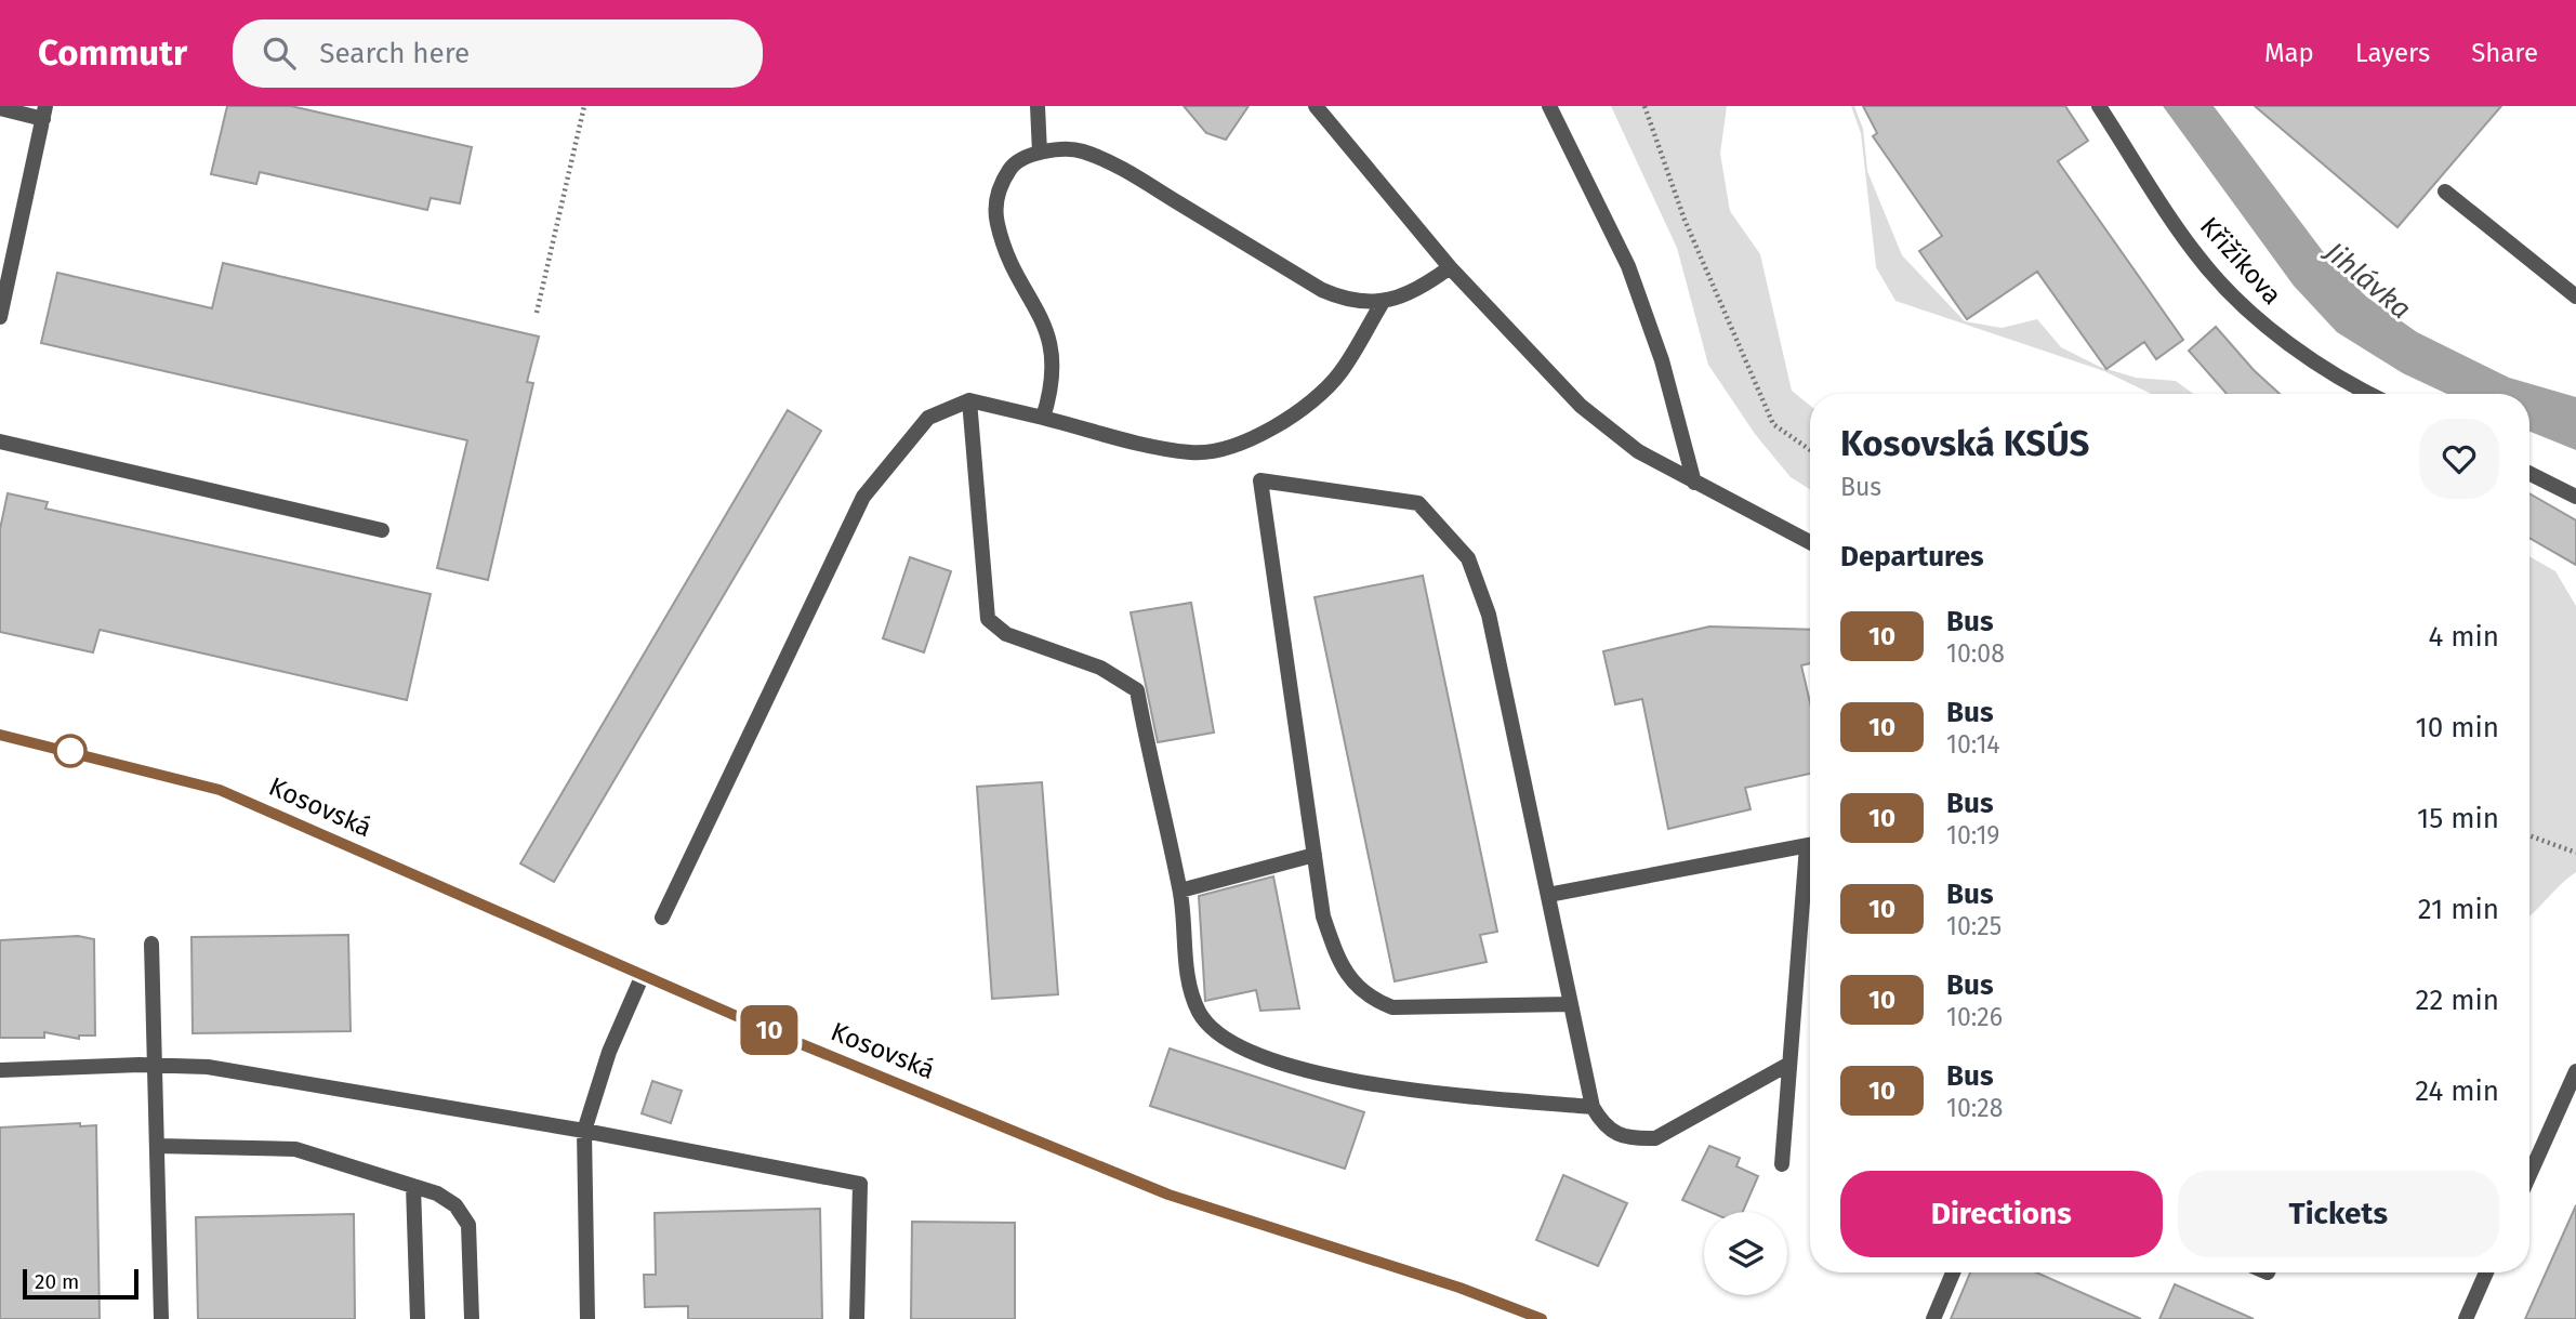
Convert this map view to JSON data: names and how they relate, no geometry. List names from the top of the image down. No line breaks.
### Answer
{"streets":{"street":["Křižíkova","Kosovská"]},"water":["Jihlávka"],"lines":["bus line 10"],"scale_bar":"20 m","page":{"header":"Commutr","search":"Search here","nav":["Map","Layers","Share"],"on_map":"10","heading":[["Kosovská KSÚS","Bus"],"Departures"],"list":[{"mark":"10","name":"Bus","note":"10:08","value":"4 min"},{"mark":"10","name":"Bus","note":"10:14","value":"10 min"},{"mark":"10","name":"Bus","note":"10:19","value":"15 min"},{"mark":"10","name":"Bus","note":"10:25","value":"21 min"},{"mark":"10","name":"Bus","note":"10:26","value":"22 min"},{"mark":"10","name":"Bus","note":"10:28","value":"24 min"}],"buttons":["Directions","Tickets"],"scale":"20 m"}}
